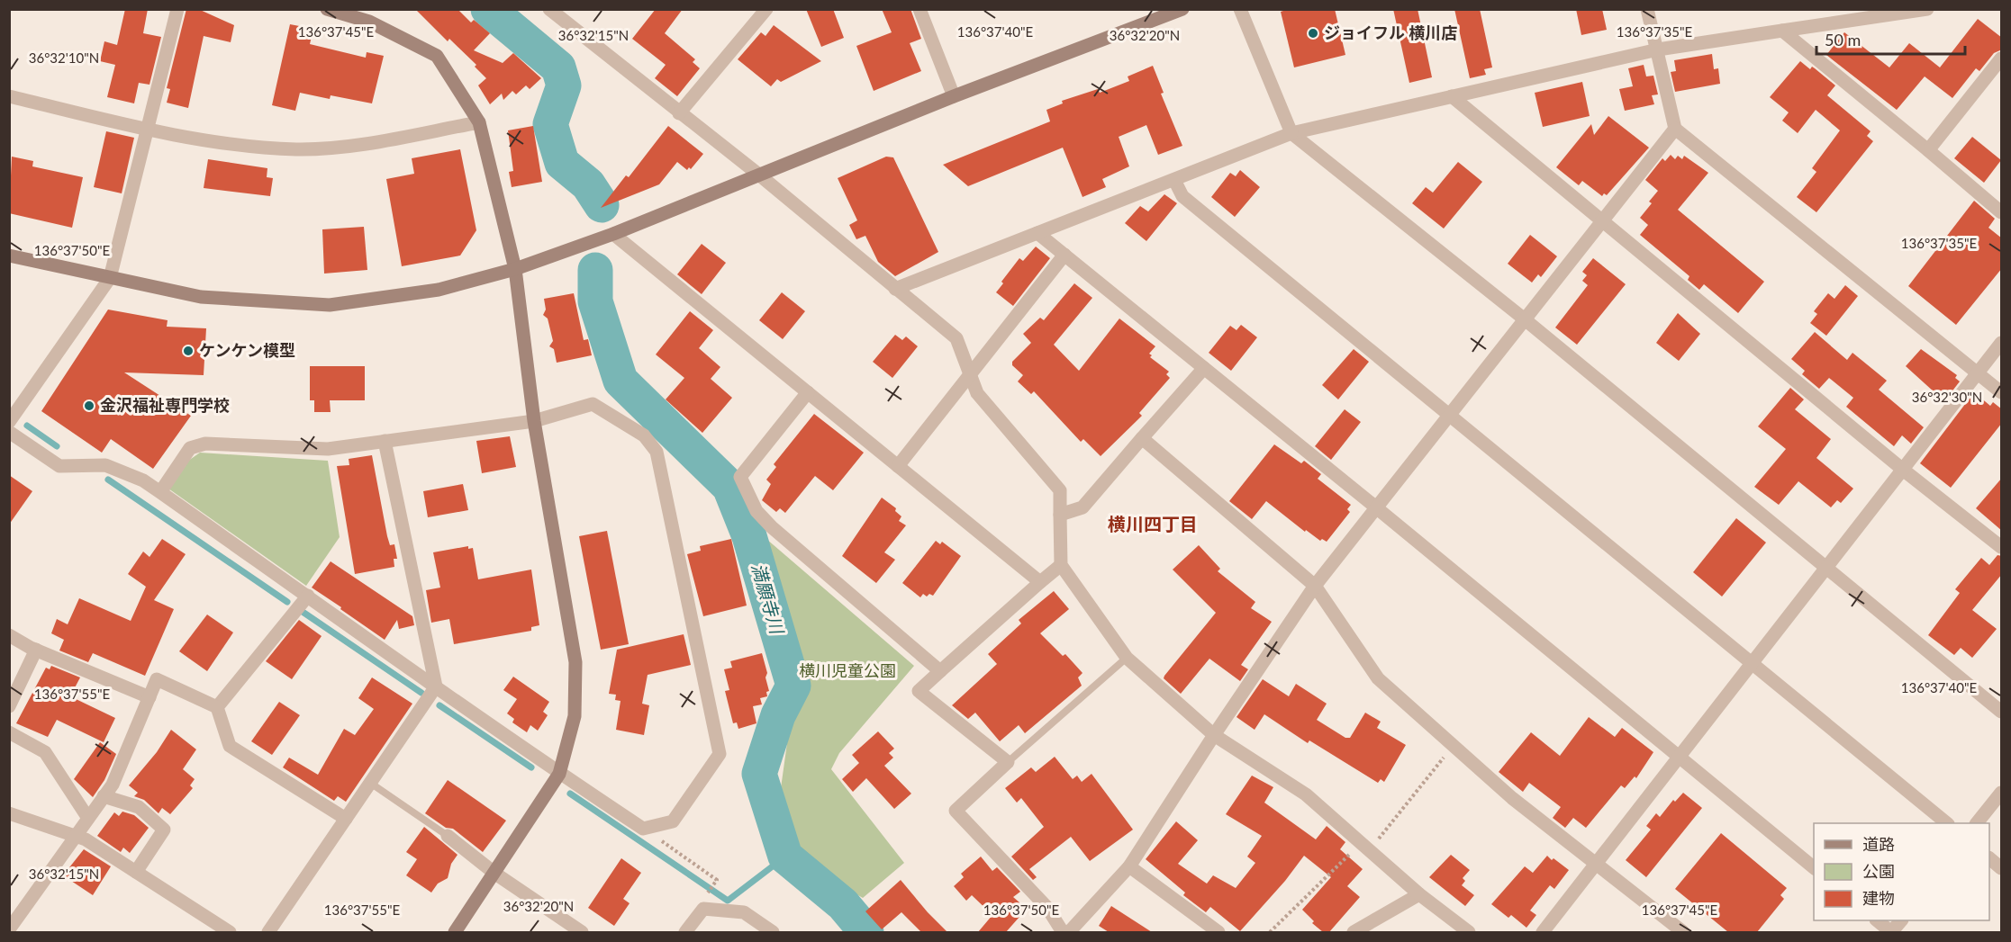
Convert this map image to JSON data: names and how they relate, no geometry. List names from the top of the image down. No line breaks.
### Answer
{"districts":["横川四丁目"],"water":["満願寺川"],"parks":["横川児童公園"],"places":["ジョイフル 横川店","ケンケン模型","金沢福祉専門学校"],"legend":["道路","公園","建物"],"scale_bar":"50 m","coordinates":["136°37'45\"E","136°37'40\"E","136°37'35\"E","36°32'15\"N","36°32'20\"N","36°32'10\"N","136°37'50\"E","36°32'30\"N","136°37'55\"E"]}
